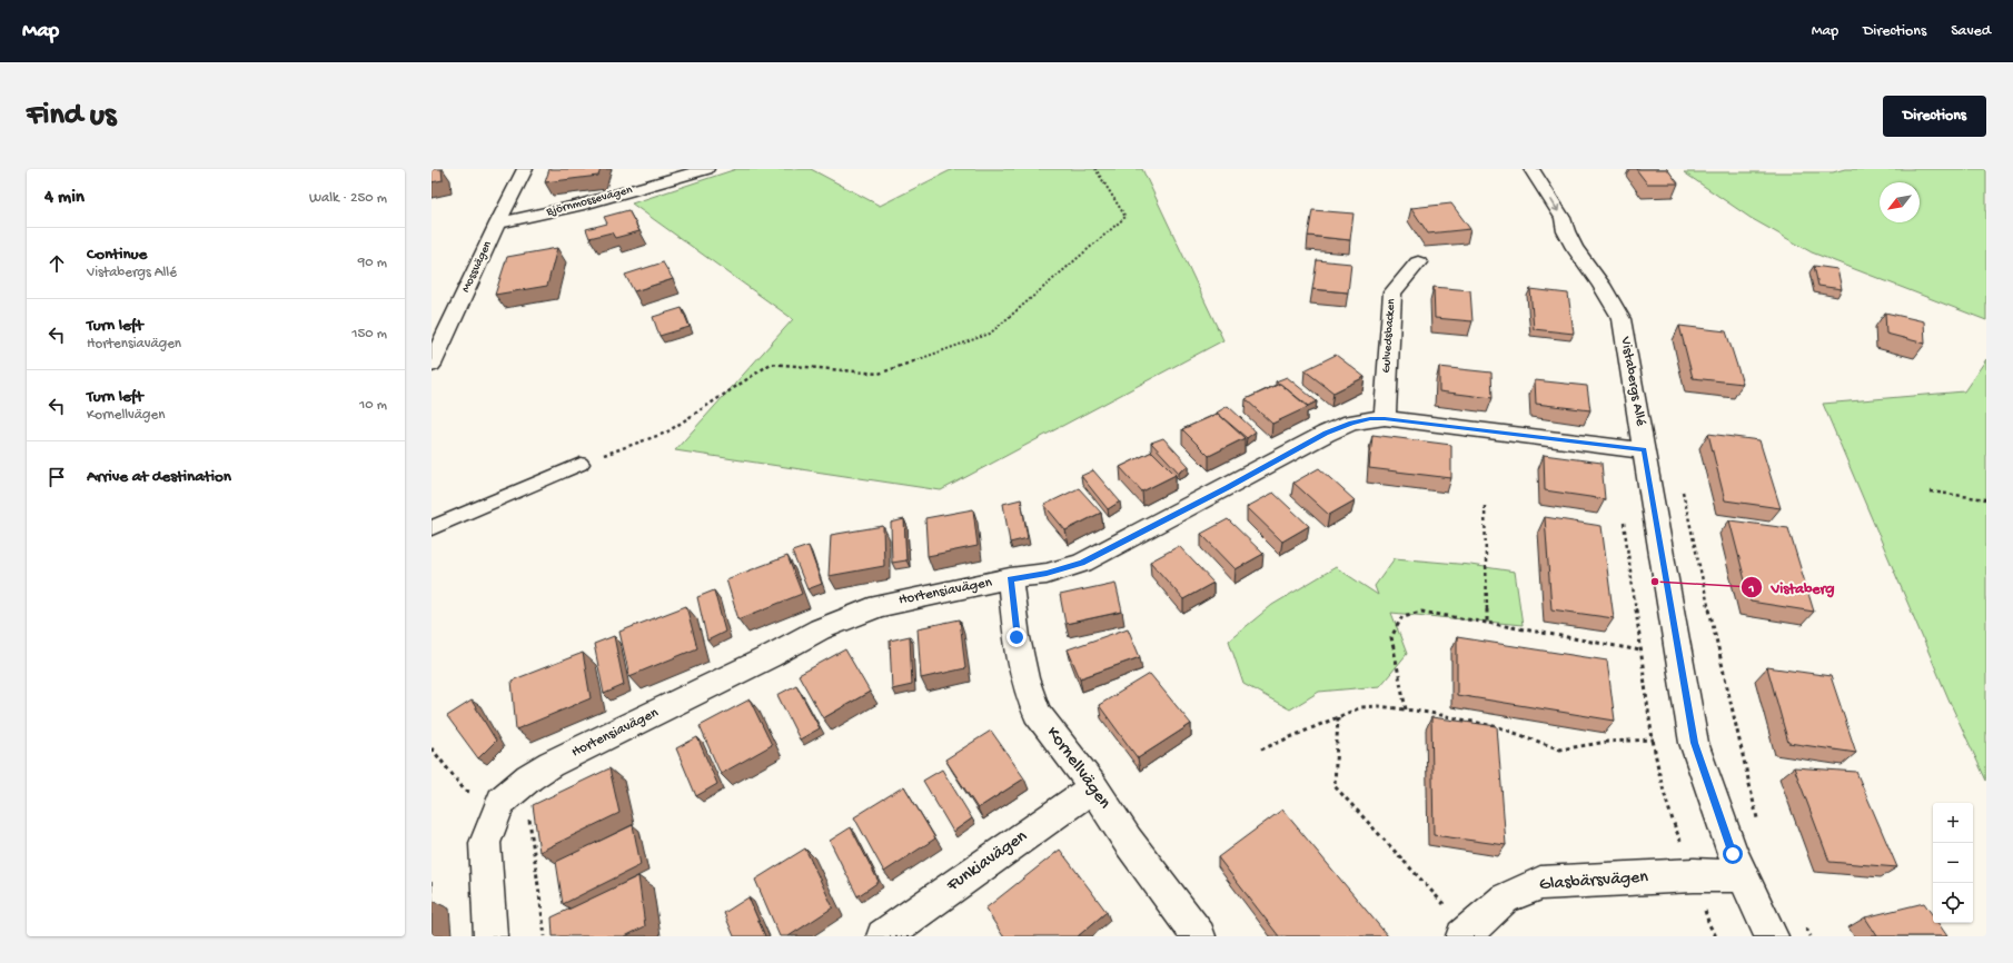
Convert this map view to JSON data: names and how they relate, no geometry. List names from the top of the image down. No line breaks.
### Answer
{"streets":{"street":["Björnmossevägen","Mossvägen","Gulvedsbacken","Vistabergs Allé","Hortensiavägen","Kornellvägen","Funkiavägen","Glasbärsvägen"]},"crossings":[["Björnmossevägen","Mossvägen"],["Gulvedsbacken","Hortensiavägen"],["Vistabergs Allé","Hortensiavägen"],["Vistabergs Allé","Glasbärsvägen"],["Hortensiavägen","Kornellvägen"],["Kornellvägen","Funkiavägen"]],"one_way":["Vistabergs Allé"],"places":["Vistaberg"],"north":"bottom left","page":{"header":"Map","nav":["Map","Directions","Saved"],"buttons":"Directions","title":"Find us","heading":["4 min","Walk · 250 m"],"list":[["Continue","Vistabergs Allé","90 m"],["Turn left","Hortensiavägen","150 m"],["Turn left","Kornellvägen","10 m"],"Arrive at destination"],"map_buttons":["+","−"]}}
